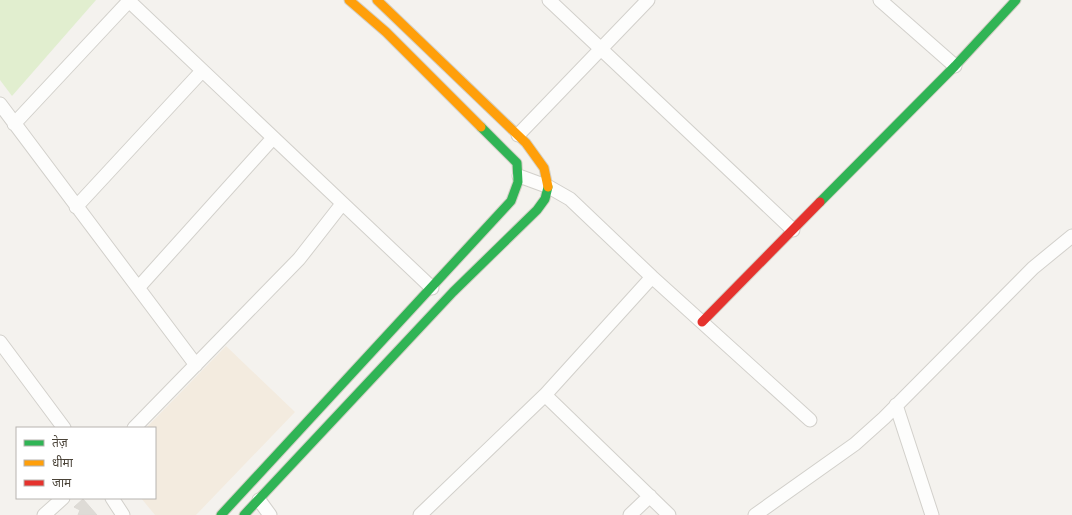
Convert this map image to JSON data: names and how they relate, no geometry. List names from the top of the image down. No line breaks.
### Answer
{"legend":["तेज़","धीमा","जाम"]}
